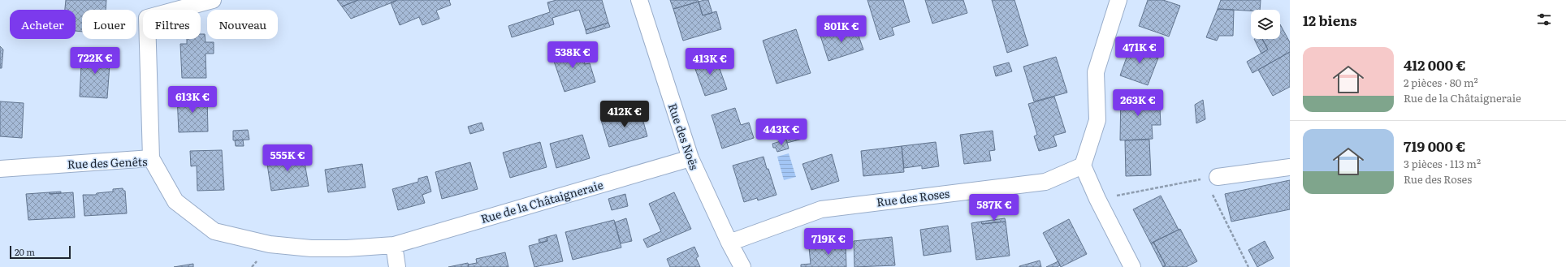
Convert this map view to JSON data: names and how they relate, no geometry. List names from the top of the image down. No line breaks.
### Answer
{"streets":{"street":["Rue des Noës","Rue des Genêts","Rue des Roses","Rue de la Châtaigneraie"]},"crossings":[["Rue des Noës","Rue des Roses"],["Rue des Noës","Rue de la Châtaigneraie"],["Rue des Genêts","Rue de la Châtaigneraie"]],"scale_bar":"20 m","page":{"heading":"12 biens","chip":["Acheter","Louer","Filtres","Nouveau"],"price":["801K €","471K €","538K €","722K €","413K €","613K €","263K €","412K €","443K €","555K €","587K €","719K €"],"list":[{"name":"412 000 €","note":"2 pièces · 80 m² · Rue de la Châtaigneraie"},{"name":"719 000 €","note":"3 pièces · 113 m² · Rue des Roses"}],"scale":"20 m"}}
